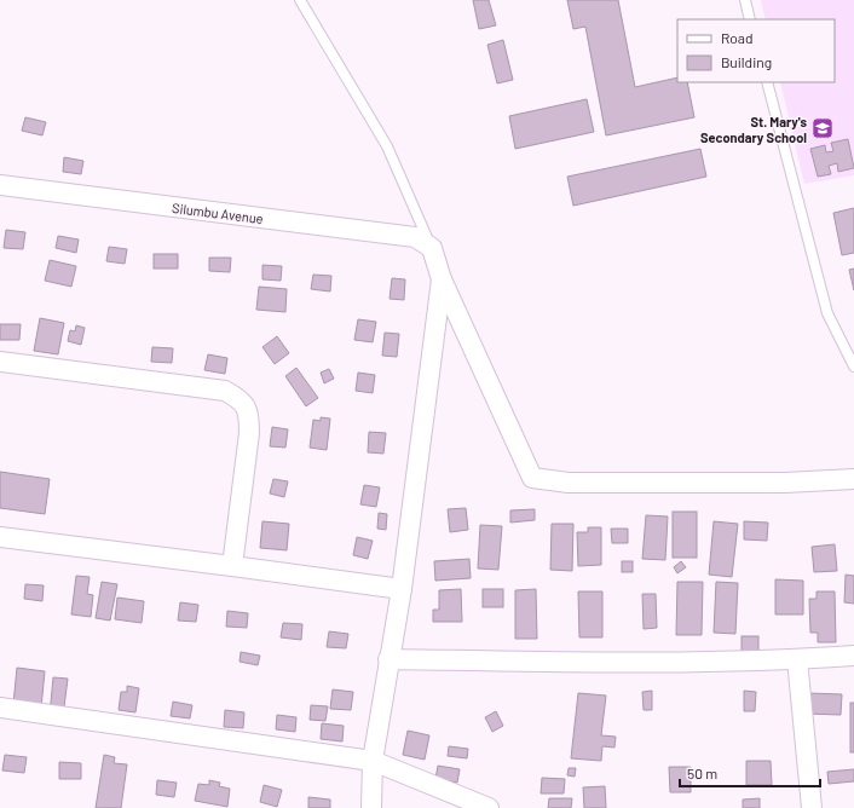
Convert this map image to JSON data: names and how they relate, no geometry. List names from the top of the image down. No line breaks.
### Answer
{"streets":{"street":["Silumbu Avenue"]},"places":{"school or university":["St. Mary's Secondary School"]},"legend":["Road","Building"],"scale_bar":"50 m"}
